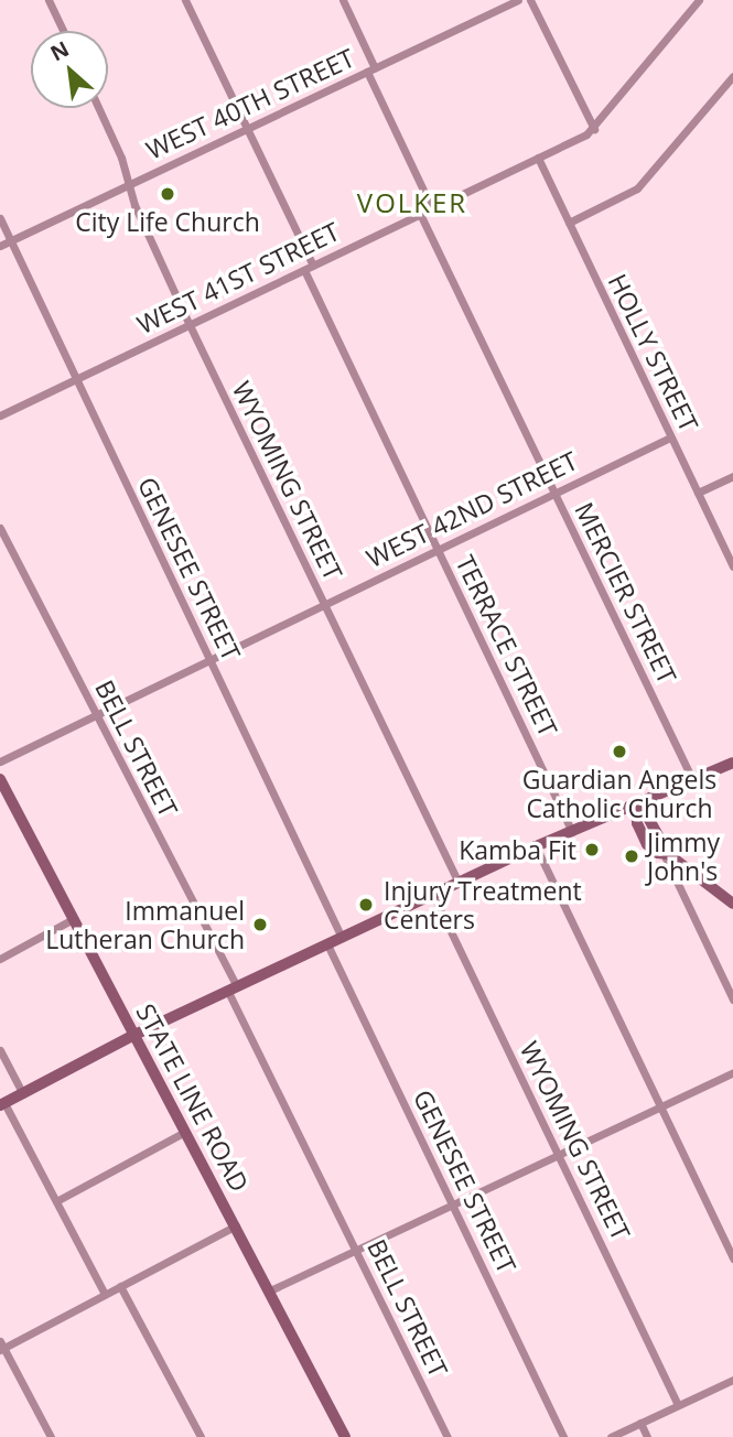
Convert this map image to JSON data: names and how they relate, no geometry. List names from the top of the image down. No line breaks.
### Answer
{"streets":{"street":["WEST 40TH STREET","WEST 41ST STREET","HOLLY STREET","WYOMING STREET","WEST 42ND STREET","GENESEE STREET","MERCIER STREET","TERRACE STREET","BELL STREET","STATE LINE ROAD"]},"crossings":[["WEST 40TH STREET","WYOMING STREET"],["WEST 40TH STREET","GENESEE STREET"],["WEST 41ST STREET","HOLLY STREET"],["WEST 41ST STREET","WYOMING STREET"],["WEST 41ST STREET","GENESEE STREET"],["WEST 41ST STREET","MERCIER STREET"],["WEST 41ST STREET","TERRACE STREET"],["HOLLY STREET","WEST 42ND STREET"],["WYOMING STREET","WEST 42ND STREET"],["WEST 42ND STREET","GENESEE STREET"],["WEST 42ND STREET","MERCIER STREET"],["WEST 42ND STREET","TERRACE STREET"],["WEST 42ND STREET","BELL STREET"]],"districts":["VOLKER"],"places":["City Life Church","Guardian Angels Catholic Church","Kamba Fit","Jimmy John's","Injury Treatment Centers","Immanuel Lutheran Church"],"north":"top left"}
